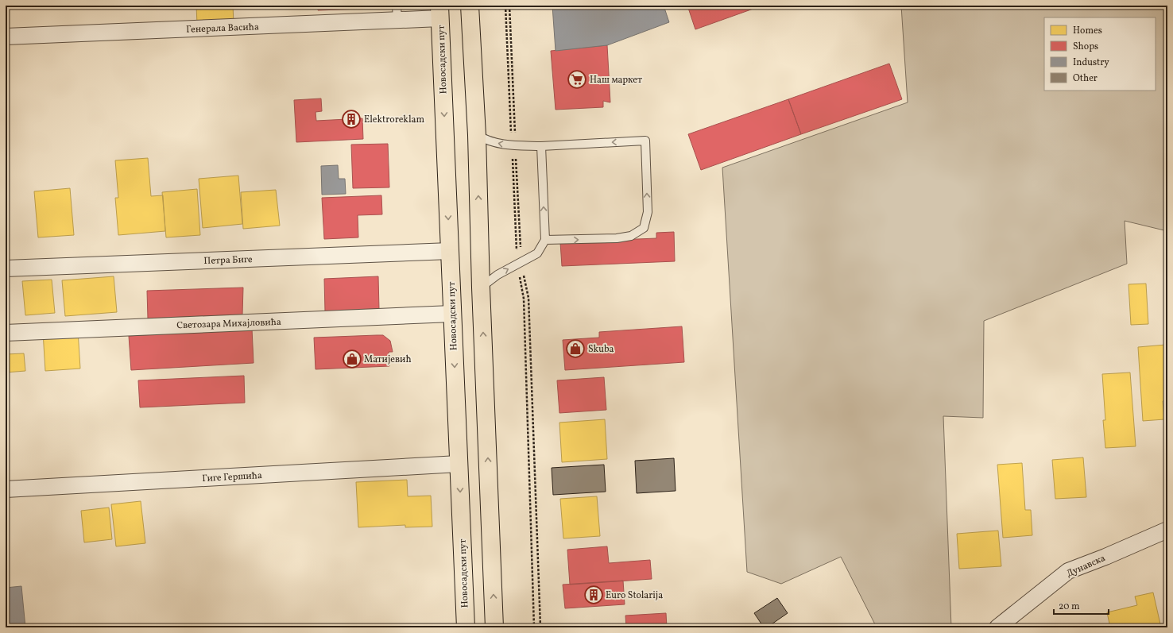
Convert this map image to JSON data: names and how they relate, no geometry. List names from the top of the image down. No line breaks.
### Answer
{"streets":{"main road":["Новосадски пут"],"street":["Генерала Васића","Петра Биге","Светозара Михајловића","Гиге Гершића","Дунавска"]},"crossings":[["Генерала Васића","Новосадски пут"],["Новосадски пут","Петра Биге"],["Новосадски пут","Светозара Михајловића"],["Новосадски пут","Гиге Гершића"]],"places":{"supermarket":["Наш маркет"],"building":["Elektroreklam","Euro Stolarija"],"shop":["Skuba","Матијевић"]},"legend":["Homes","Shops","Industry","Other"],"scale_bar":"20 m"}
